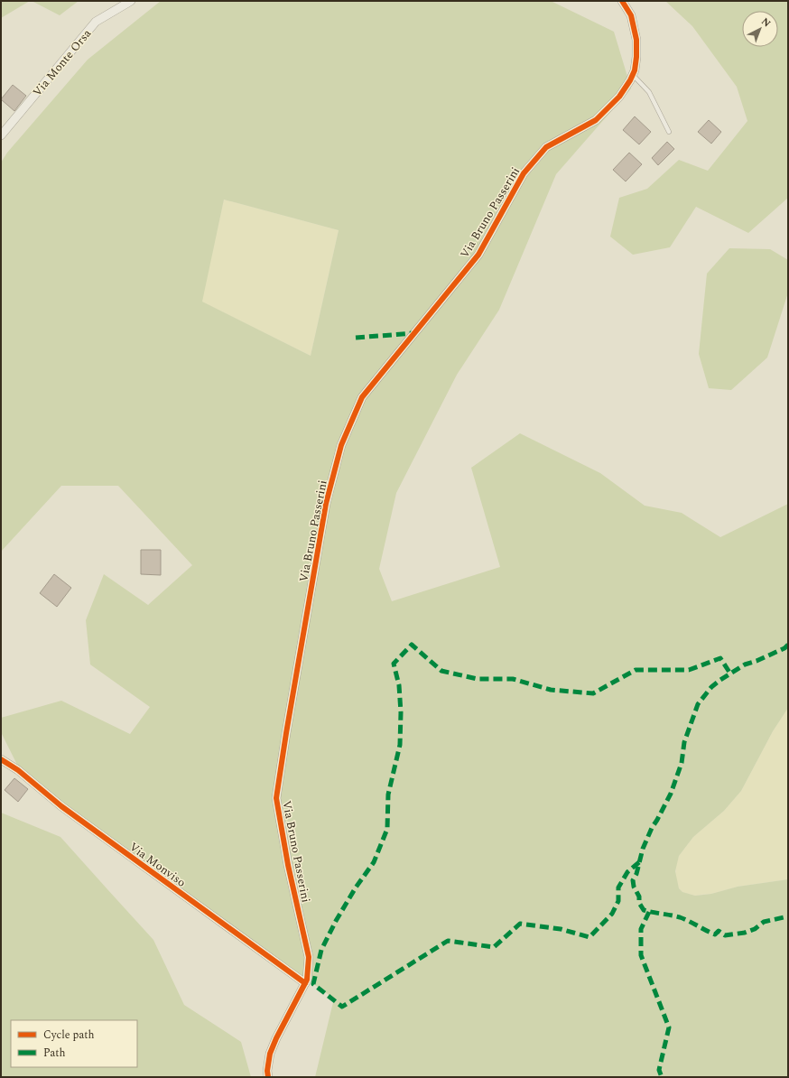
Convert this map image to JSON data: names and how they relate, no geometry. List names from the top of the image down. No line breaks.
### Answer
{"streets":{"street":["Via Monte Orsa","Via Bruno Passerini","Via Monviso"]},"crossings":[["Via Bruno Passerini","Via Monviso"]],"legend":["Cycle path","Path"],"north":"top right"}
